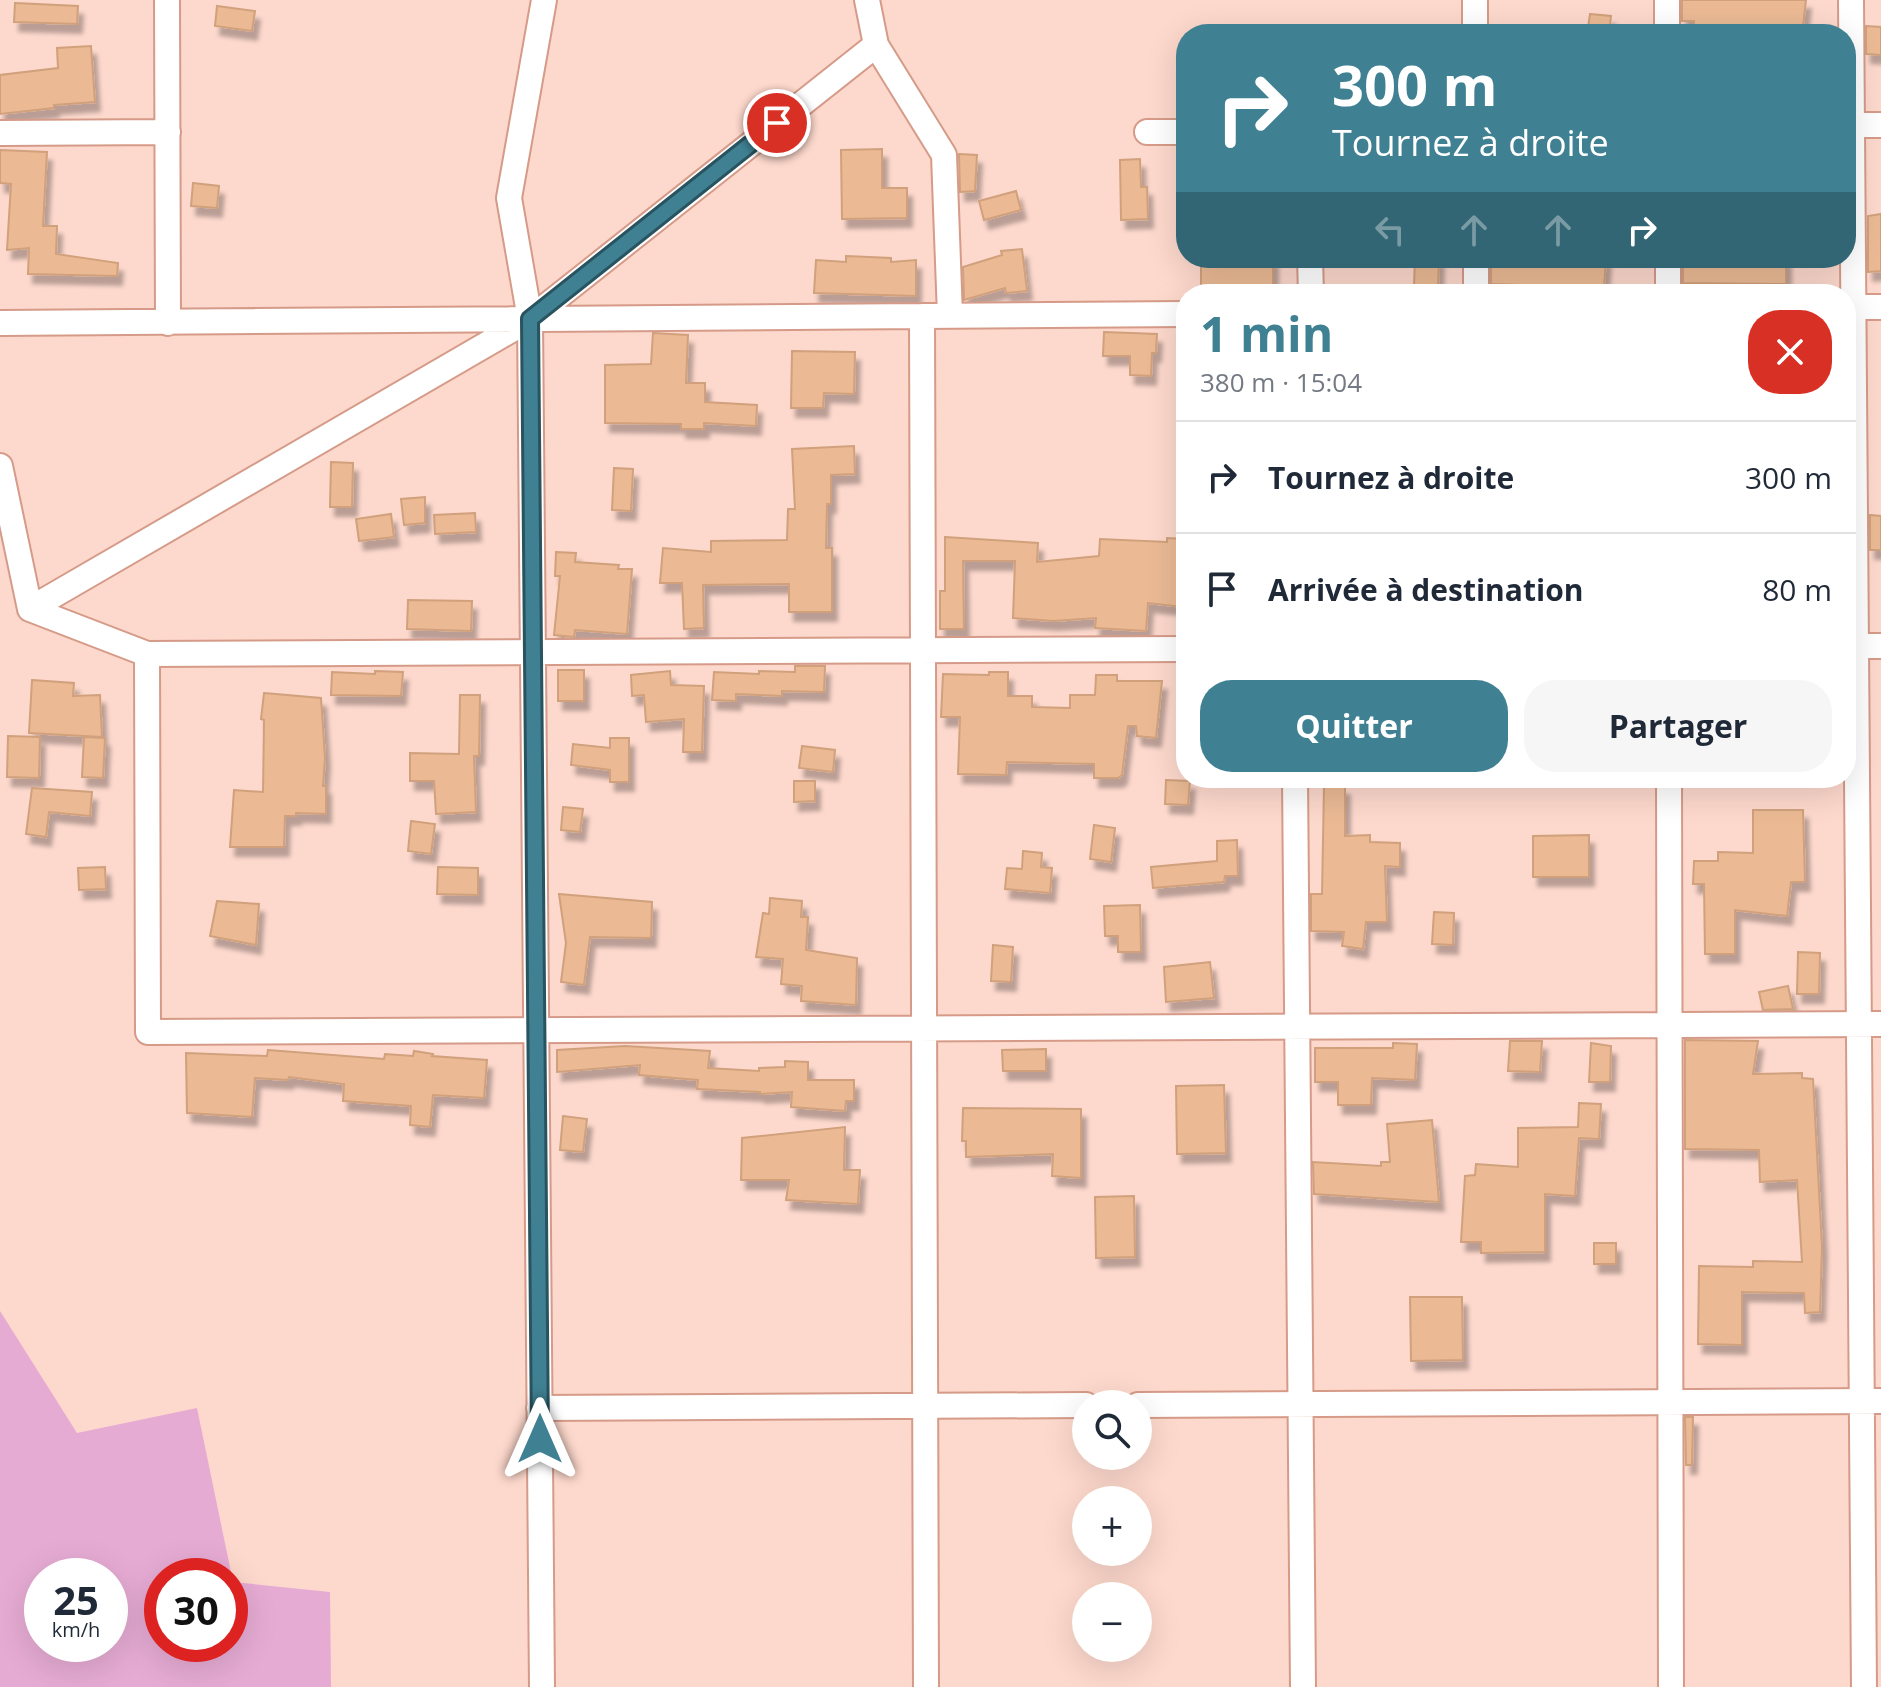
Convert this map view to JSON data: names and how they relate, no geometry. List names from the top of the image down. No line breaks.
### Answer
{"page":{"turn":["300 m","Tournez à droite"],"heading":["1 min","380 m · 15:04"],"list":[{"name":"Tournez à droite","value":"300 m"},{"name":"Arrivée à destination","value":"80 m"}],"buttons":["Quitter","Partager"],"map_buttons":["+","−"],"speed":"25 km/h","limit":"30"}}
